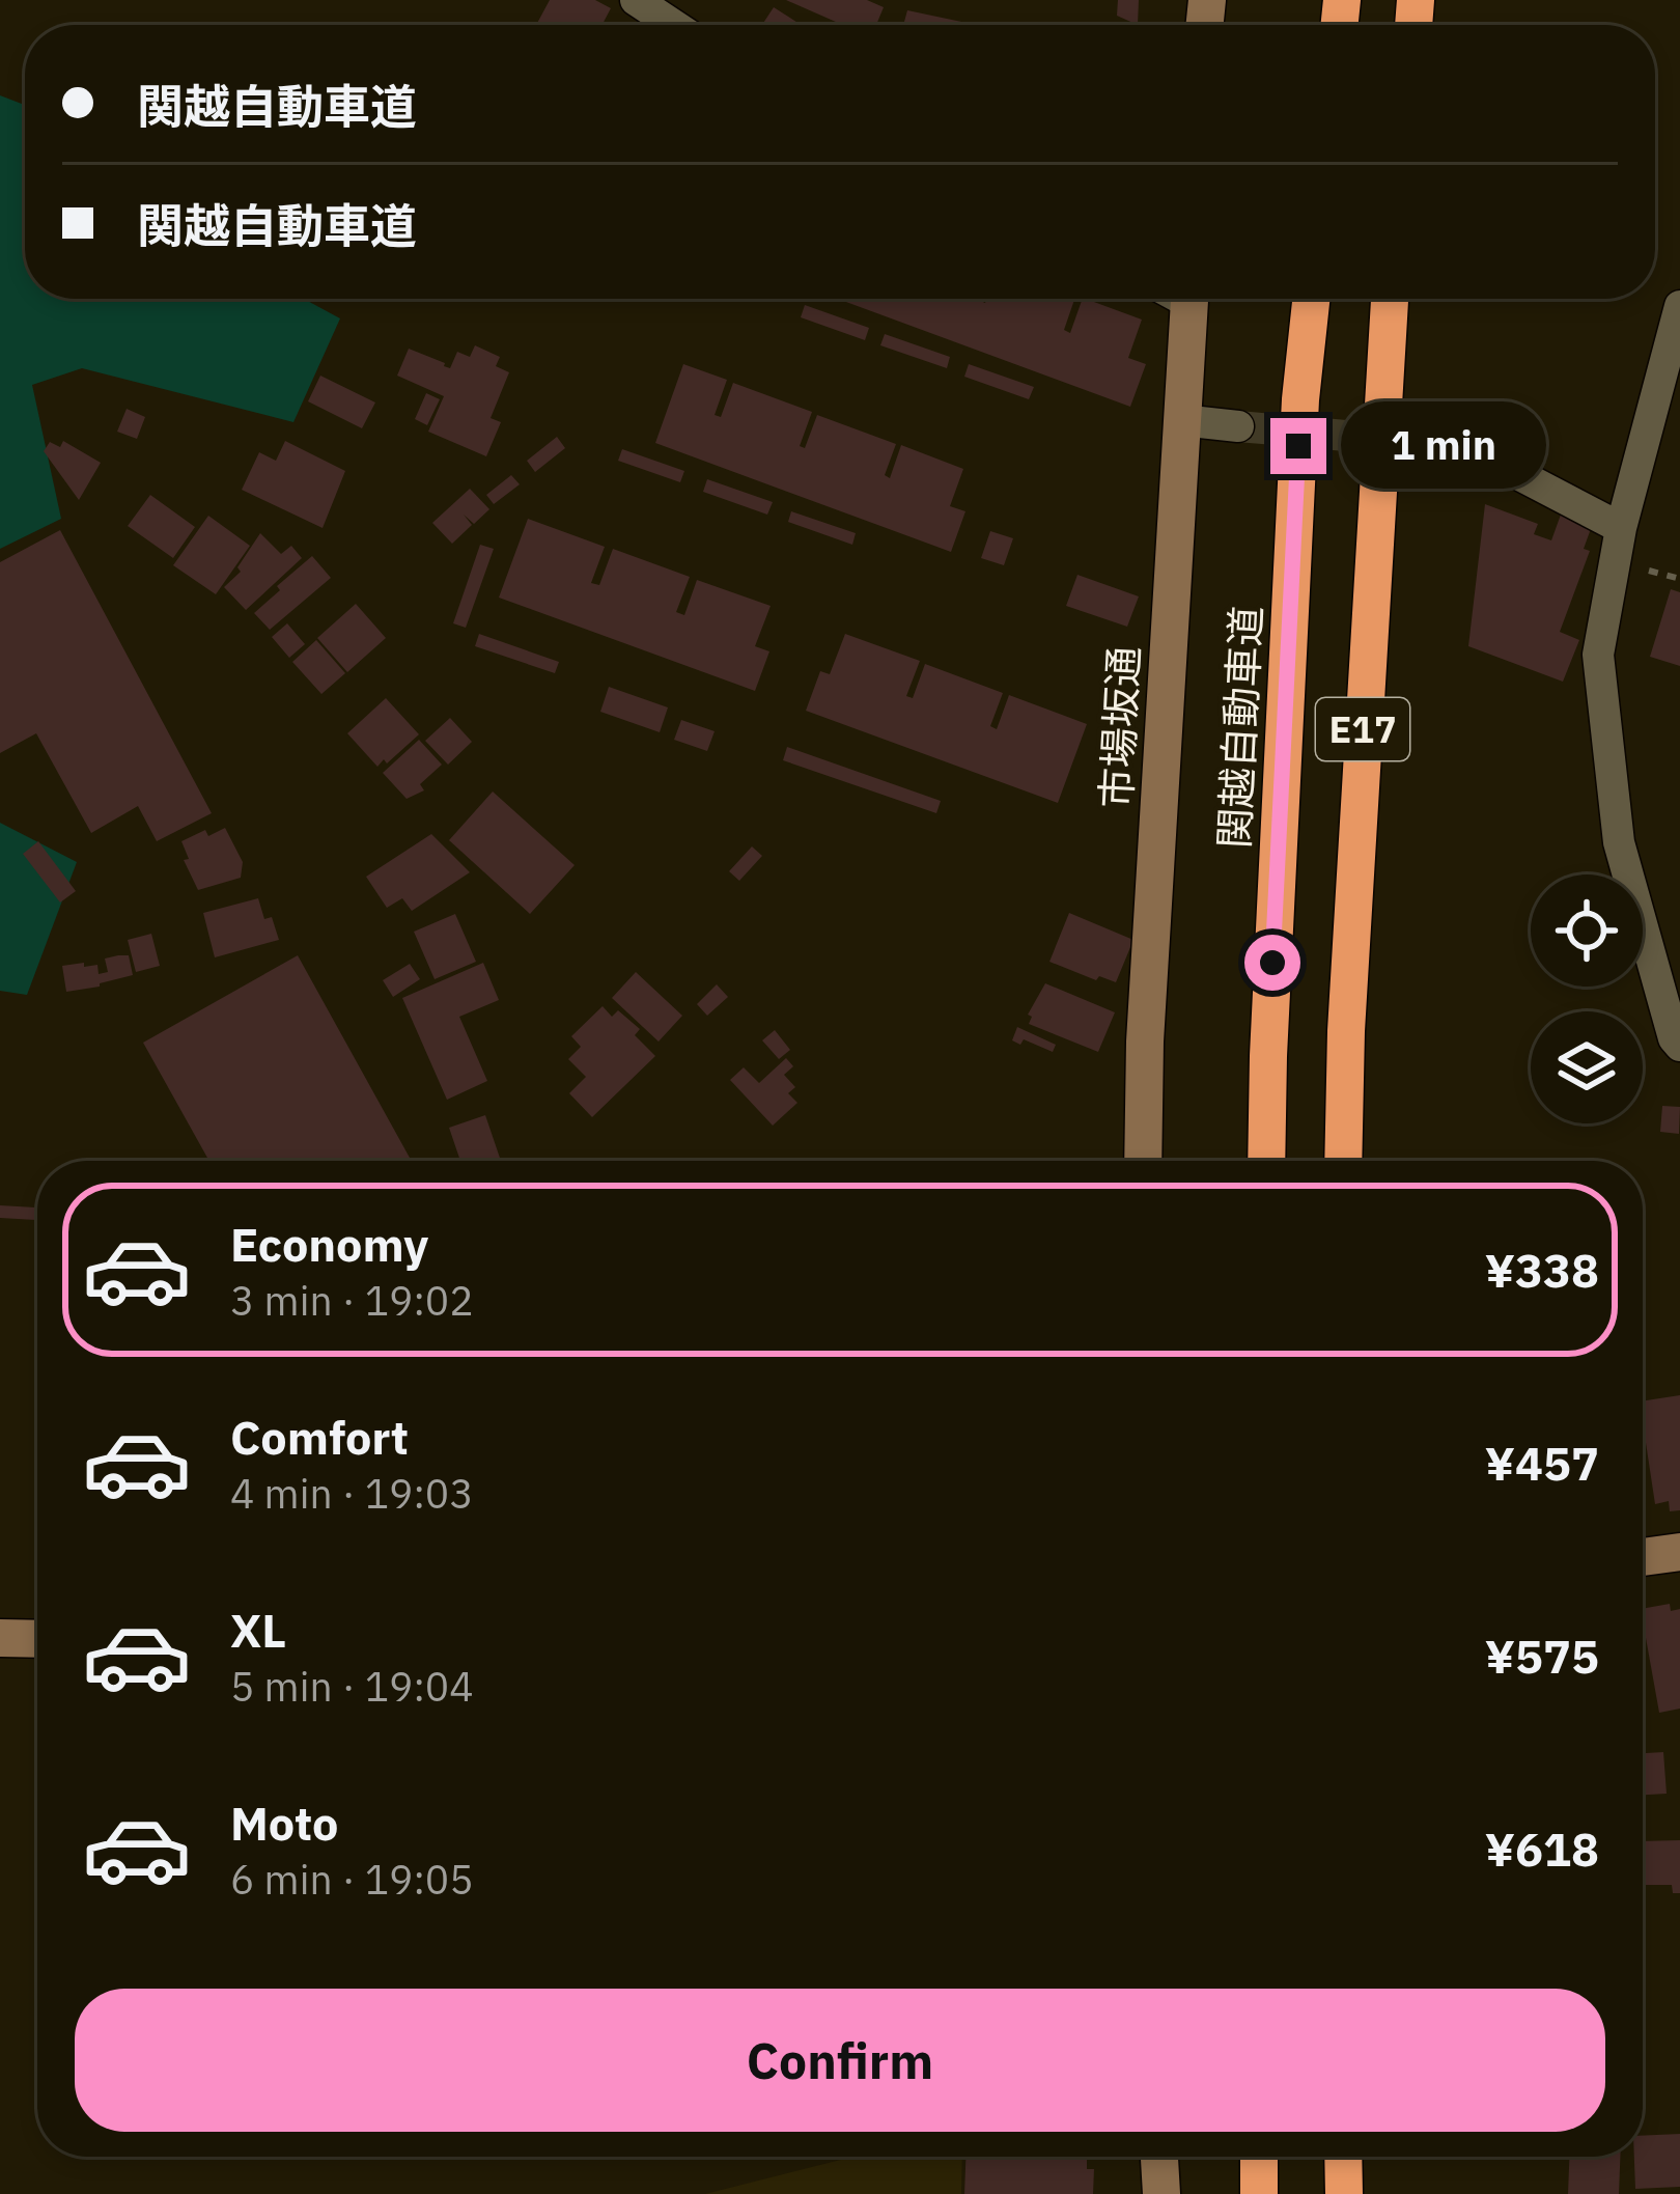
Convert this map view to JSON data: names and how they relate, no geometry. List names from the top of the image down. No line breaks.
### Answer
{"streets":{"highway":["関越自動車道","E17"],"street":["市場坂通"]},"page":{"banner":["関越自動車道","関越自動車道"],"bubble":"1 min","list":[{"name":"Economy","note":"3 min · 19:02","value":"¥338"},{"name":"Comfort","note":"4 min · 19:03","value":"¥457"},{"name":"XL","note":"5 min · 19:04","value":"¥575"},{"name":"Moto","note":"6 min · 19:05","value":"¥618"}],"buttons":"Confirm"}}
